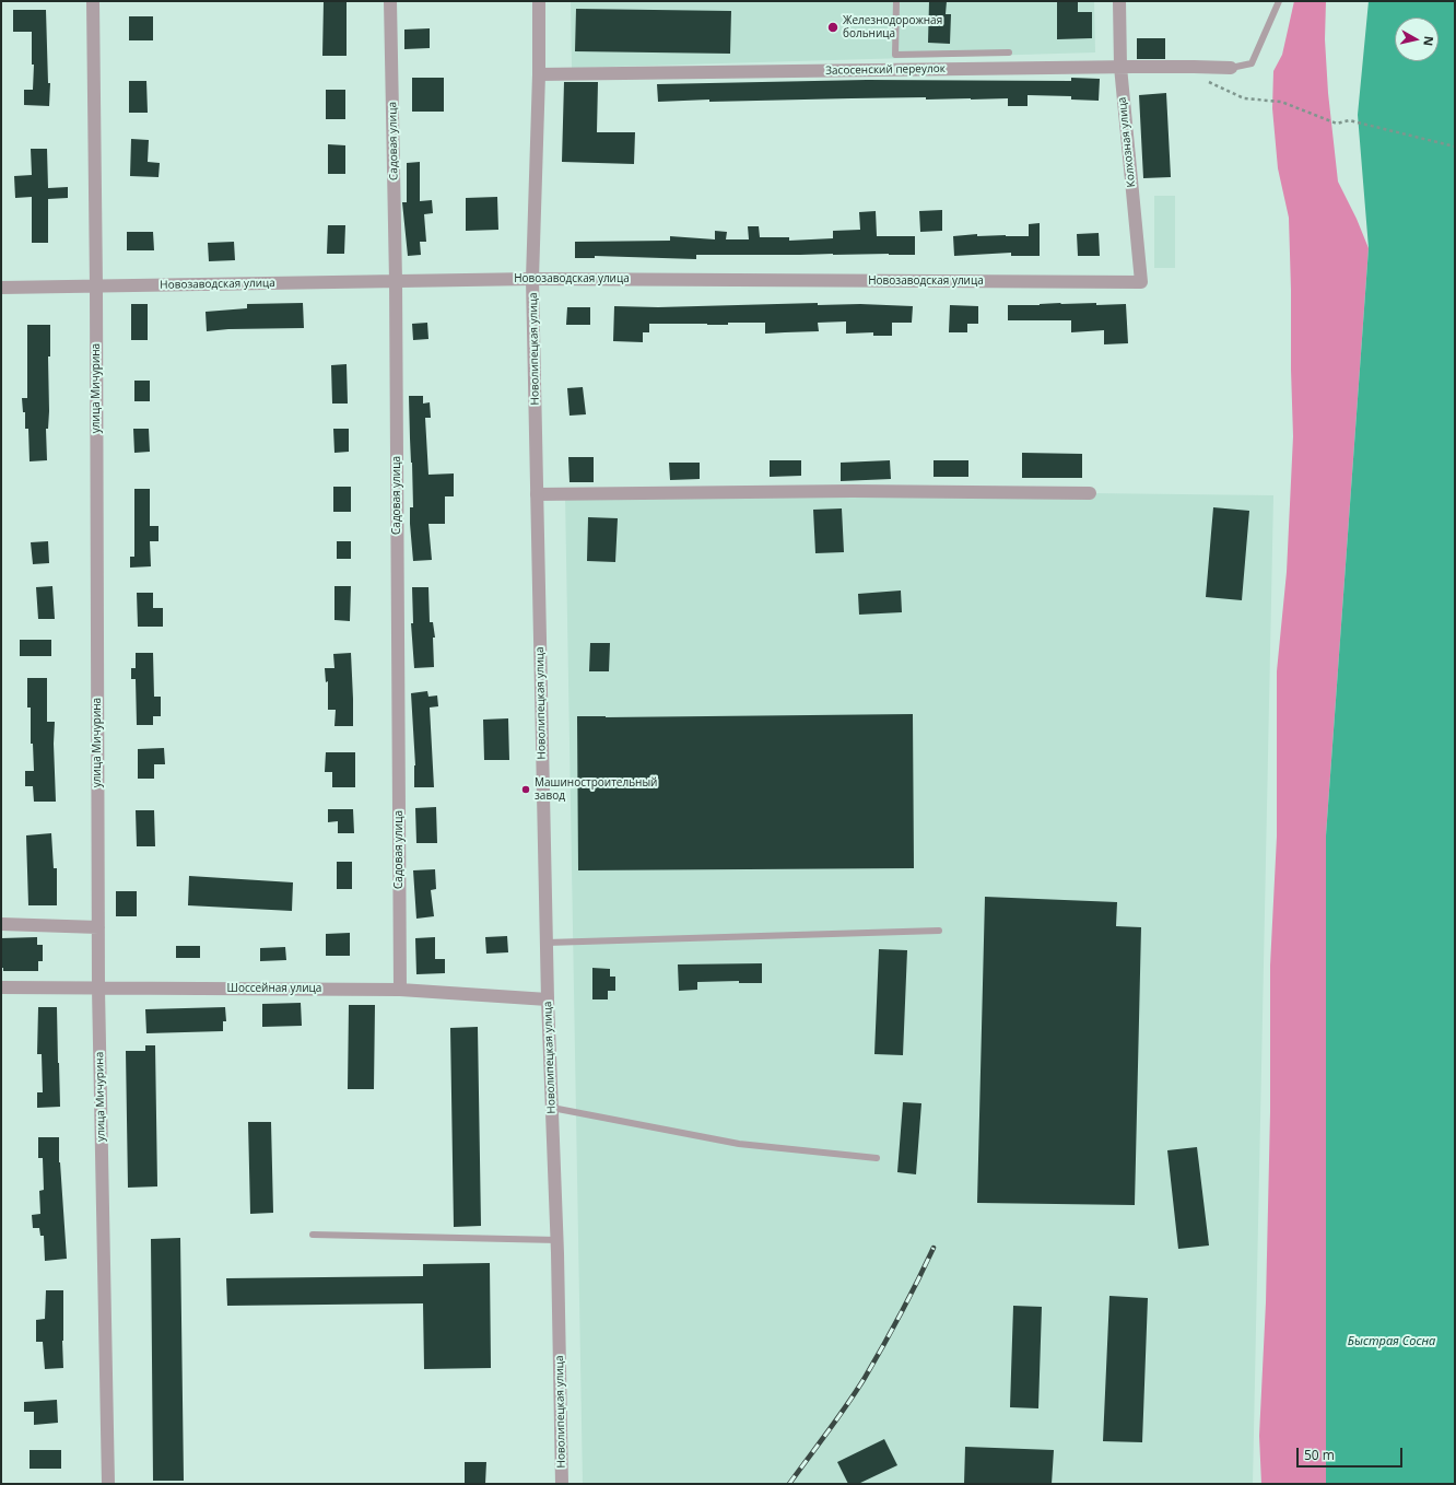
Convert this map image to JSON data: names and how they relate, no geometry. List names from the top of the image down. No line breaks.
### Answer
{"streets":{"street":["Засосенский переулок","Садовая улица","Колхозная улица","Новозаводская улица","Новолипецкая улица","улица Мичурина","Шоссейная улица"]},"crossings":[["Засосенский переулок","Колхозная улица"],["Засосенский переулок","Новолипецкая улица"],["Садовая улица","Новозаводская улица"],["Садовая улица","Шоссейная улица"],["Колхозная улица","Новозаводская улица"],["Новозаводская улица","Новолипецкая улица"],["Новозаводская улица","улица Мичурина"],["Новолипецкая улица","Шоссейная улица"],["улица Мичурина","Шоссейная улица"]],"water":["Быстрая Сосна"],"places":["Железнодорожная больница","Машиностроительный завод"],"scale_bar":"50 m","north":"right"}
